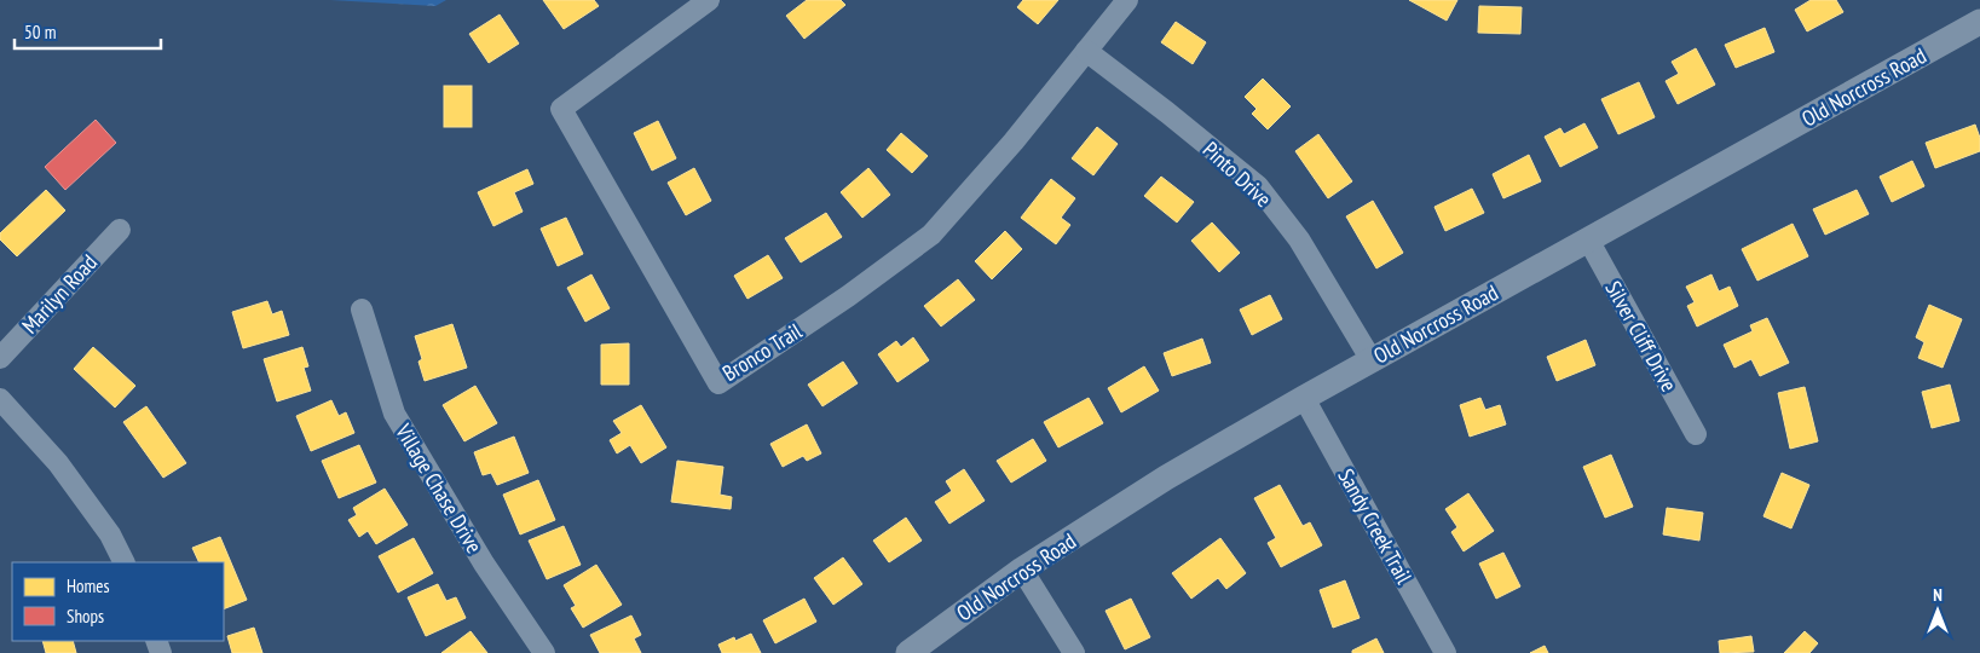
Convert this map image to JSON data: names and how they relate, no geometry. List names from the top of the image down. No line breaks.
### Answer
{"streets":{"street":["Old Norcross Road","Pinto Drive","Marilyn Road","Silver Cliff Drive","Bronco Trail","Village Chase Drive","Sandy Creek Trail"]},"crossings":[["Old Norcross Road","Pinto Drive"],["Old Norcross Road","Silver Cliff Drive"],["Old Norcross Road","Sandy Creek Trail"],["Pinto Drive","Bronco Trail"]],"legend":["Homes","Shops"],"scale_bar":"50 m","north":"top"}
